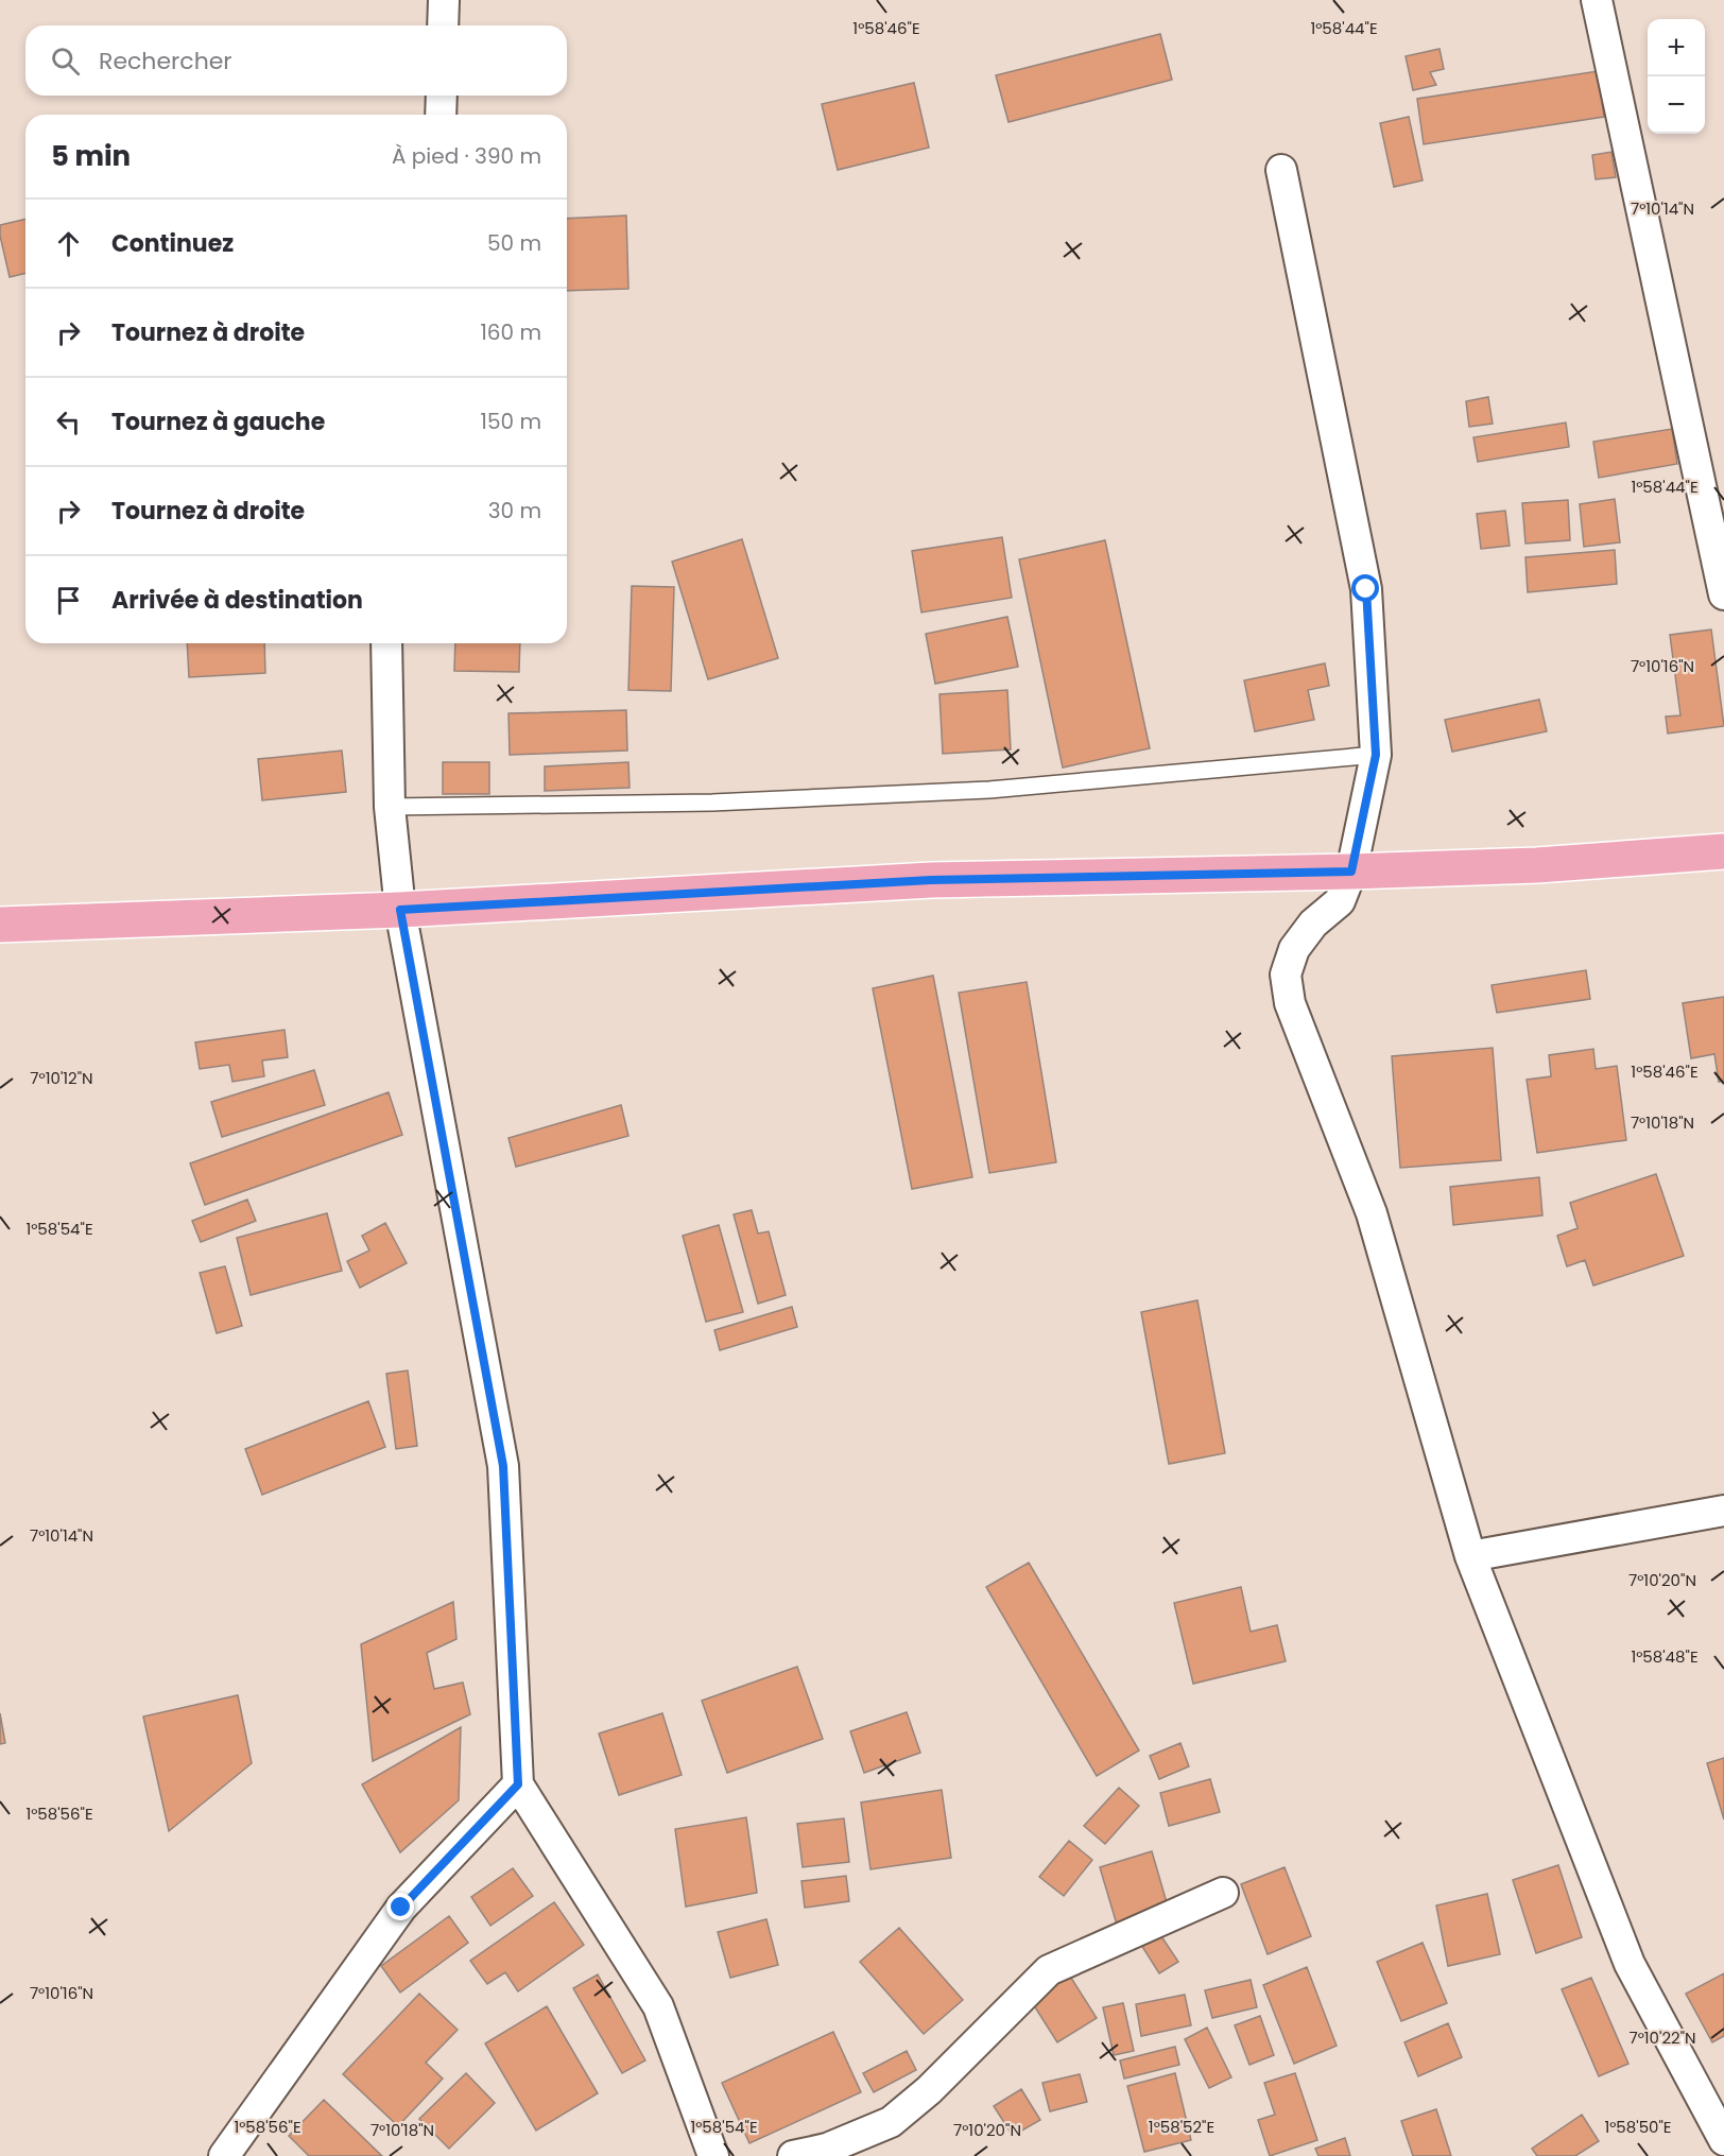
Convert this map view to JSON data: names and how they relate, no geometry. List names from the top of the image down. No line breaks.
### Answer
{"page":{"map_buttons":["+","−"],"search":"Rechercher","heading":["5 min","À pied · 390 m"],"list":[["Continuez","50 m"],["Tournez à droite","160 m"],["Tournez à gauche","150 m"],["Tournez à droite","30 m"],"Arrivée à destination"]},"coordinates":["1°58'46\"E","1°58'44\"E","7°10'14\"N","7°10'16\"N","7°10'12\"N","7°10'18\"N","1°58'54\"E","7°10'20\"N","1°58'48\"E","1°58'56\"E","7°10'22\"N","1°58'52\"E","1°58'50\"E"]}
